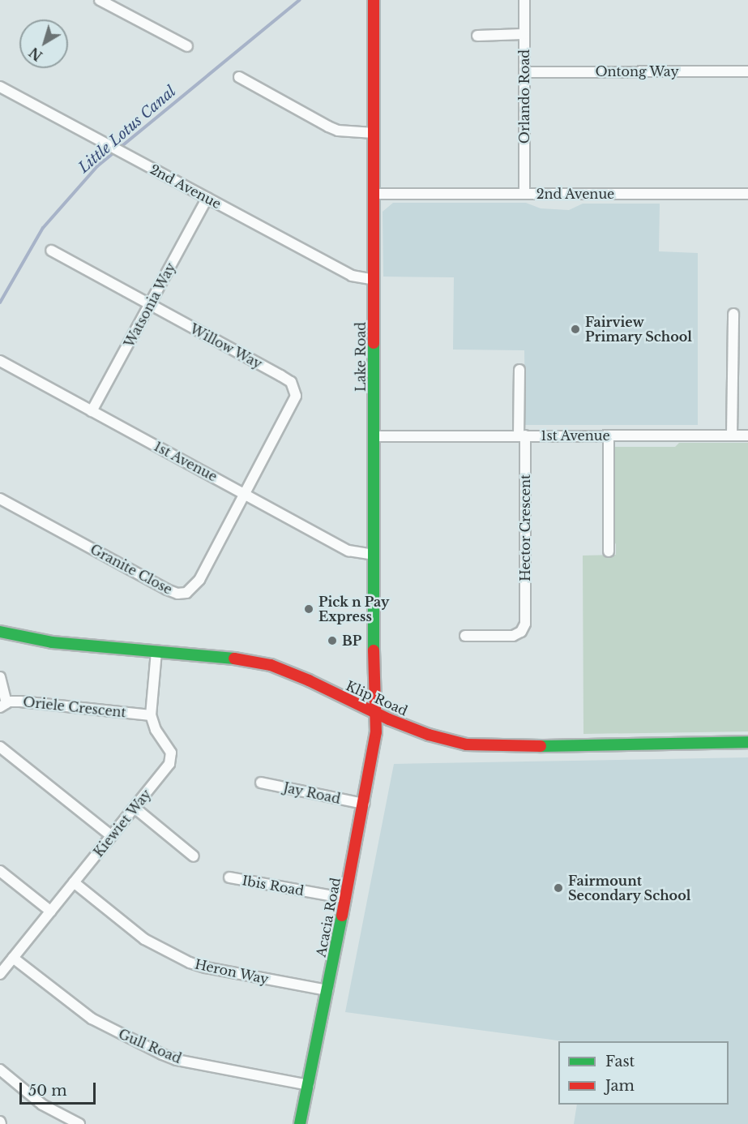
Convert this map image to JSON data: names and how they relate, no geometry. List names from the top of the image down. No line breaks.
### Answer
{"streets":{"street":["Ontong Way","Orlando Road","2nd Avenue","Watsonia Way","Willow Way","Lake Road","1st Avenue","Hector Crescent","Granite Close","Klip Road","Oriele Crescent","Jay Road","Kiewiet Way","Ibis Road","Acacia Road","Heron Way","Gull Road"]},"crossings":[["Ontong Way","Orlando Road"],["Orlando Road","2nd Avenue"],["2nd Avenue","Watsonia Way"],["2nd Avenue","Lake Road"],["Watsonia Way","Willow Way"],["Watsonia Way","1st Avenue"],["Willow Way","1st Avenue"],["Willow Way","Granite Close"],["Lake Road","1st Avenue"],["Lake Road","Klip Road"],["Lake Road","Acacia Road"],["1st Avenue","Hector Crescent"],["1st Avenue","Granite Close"],["Klip Road","Kiewiet Way"],["Klip Road","Acacia Road"],["Oriele Crescent","Kiewiet Way"],["Jay Road","Acacia Road"],["Kiewiet Way","Heron Way"],["Kiewiet Way","Gull Road"],["Ibis Road","Acacia Road"],["Acacia Road","Heron Way"],["Acacia Road","Gull Road"]],"water":["Little Lotus Canal"],"places":["Fairview Primary School","Pick n Pay Express","BP","Fairmount Secondary School"],"legend":["Fast","Jam"],"scale_bar":"50 m","north":"bottom left"}
